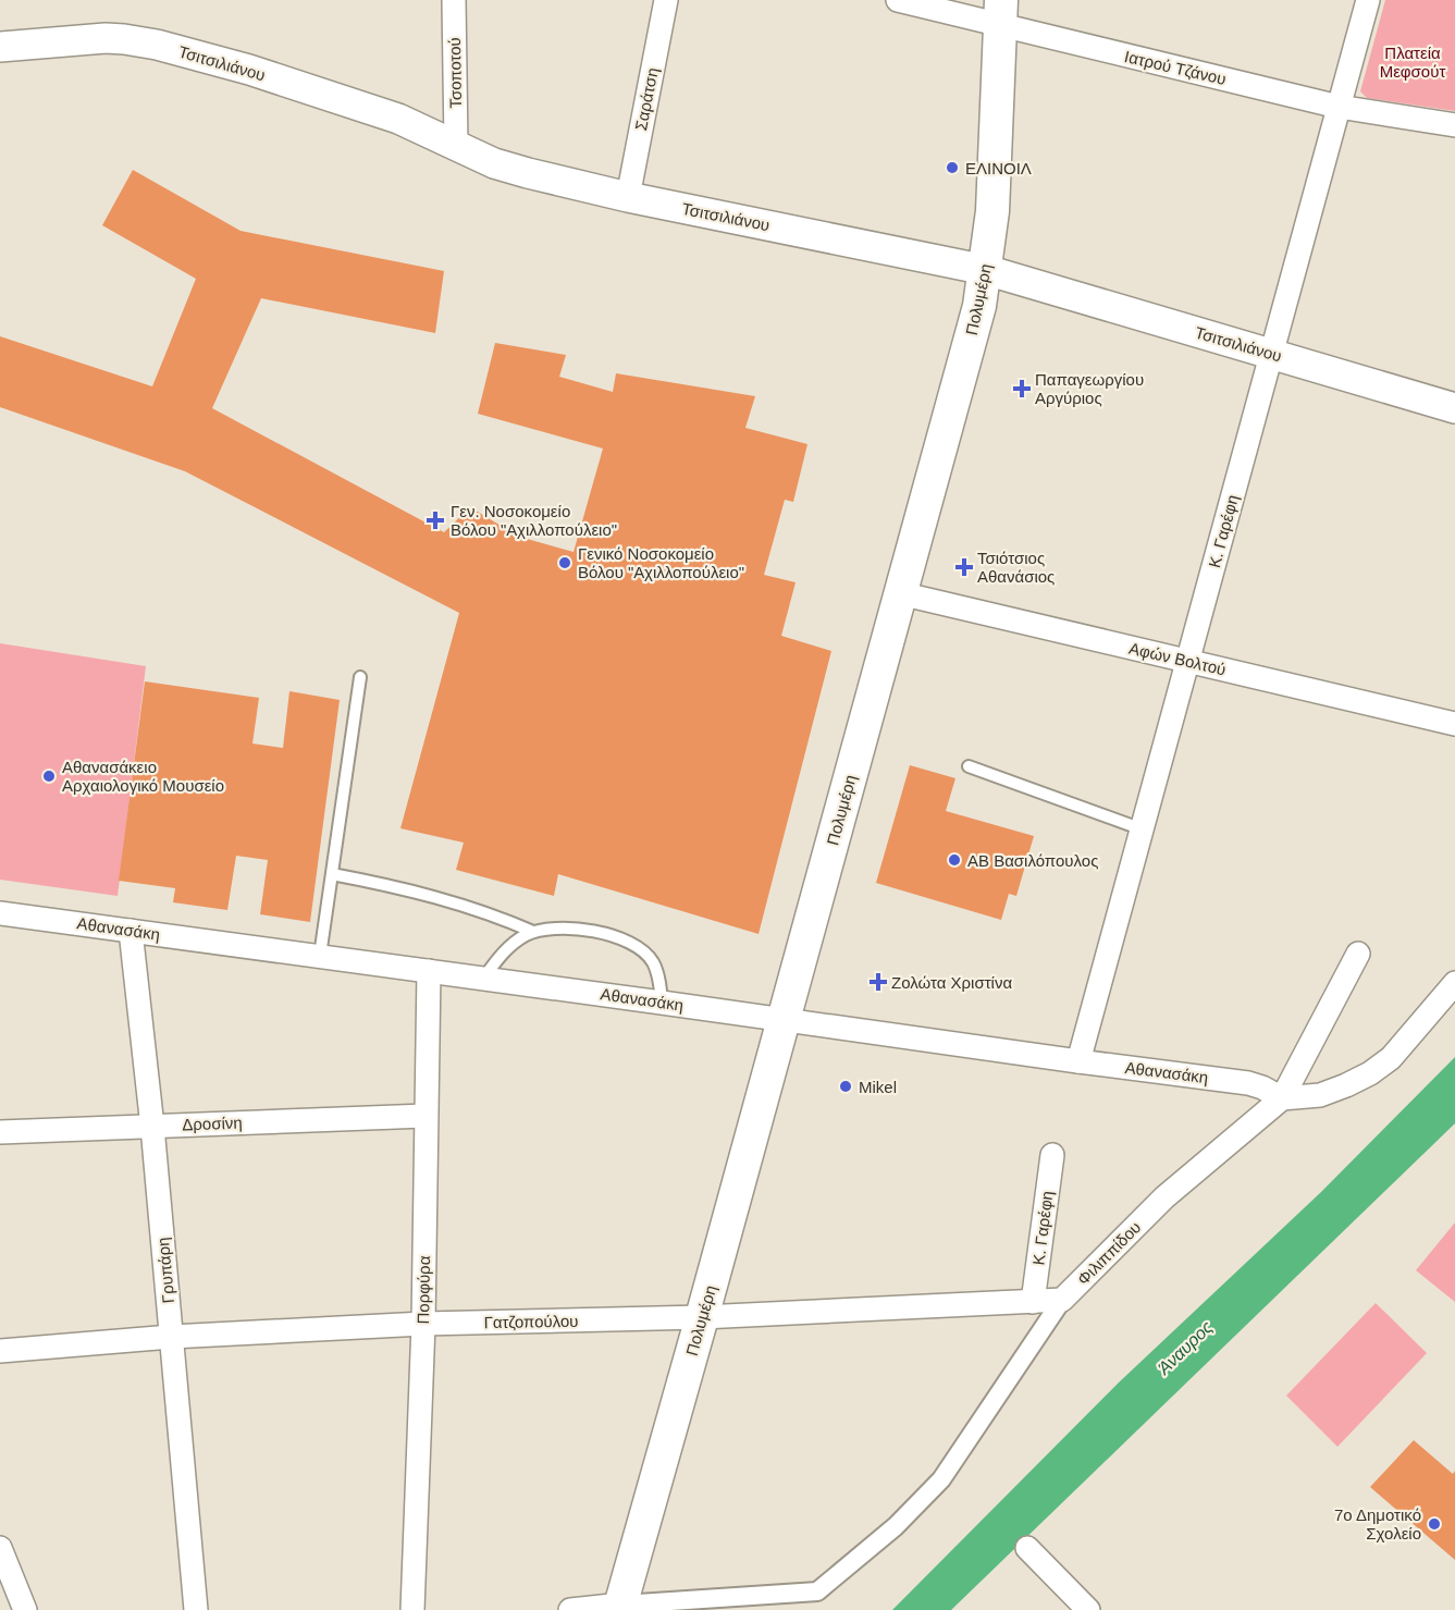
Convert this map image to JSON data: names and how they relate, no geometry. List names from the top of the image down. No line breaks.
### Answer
{"streets":{"main road":["Πολυμέρη"],"street":["Τσιτσιλιάνου","Ιατρού Τζάνου","Τσοποτού","Σαράτση","Κ. Γαρέφη","Αφών Βολτού","Αθανασάκη","Δροσίνη","Φιλιππίδου","Γρυπάρη","Πορφύρα","Γατζοπούλου"]},"crossings":[["Τσιτσιλιάνου","Τσοποτού"],["Τσιτσιλιάνου","Σαράτση"],["Τσιτσιλιάνου","Πολυμέρη"],["Τσιτσιλιάνου","Κ. Γαρέφη"],["Ιατρού Τζάνου","Πολυμέρη"],["Ιατρού Τζάνου","Κ. Γαρέφη"],["Πολυμέρη","Αφών Βολτού"],["Πολυμέρη","Αθανασάκη"],["Πολυμέρη","Φιλιππίδου"],["Πολυμέρη","Γατζοπούλου"],["Κ. Γαρέφη","Αφών Βολτού"],["Κ. Γαρέφη","Αθανασάκη"],["Κ. Γαρέφη","Γατζοπούλου"],["Αθανασάκη","Φιλιππίδου"],["Αθανασάκη","Γρυπάρη"],["Αθανασάκη","Πορφύρα"],["Δροσίνη","Γρυπάρη"],["Δροσίνη","Πορφύρα"],["Φιλιππίδου","Γατζοπούλου"],["Γρυπάρη","Γατζοπούλου"],["Πορφύρα","Γατζοπούλου"]],"water":["Άναυρος"],"parks":["Πλατεία Μεφσούτ"],"places":{"other":["ΕΛΙΝΟΙΛ","Γενικό Νοσοκομείο Βόλου \"Αχιλλοπούλειο\"","Αθανασάκειο Αρχαιολογικό Μουσείο","ΑΒ Βασιλόπουλος","Mikel","7ο Δημοτικό Σχολείο"],"health":["Παπαγεωργίου Αργύριος","Γεν. Νοσοκομείο Βόλου \"Αχιλλοπούλειο\"","Τσιότσιος Αθανάσιος","Ζολώτα Χριστίνα"]}}
